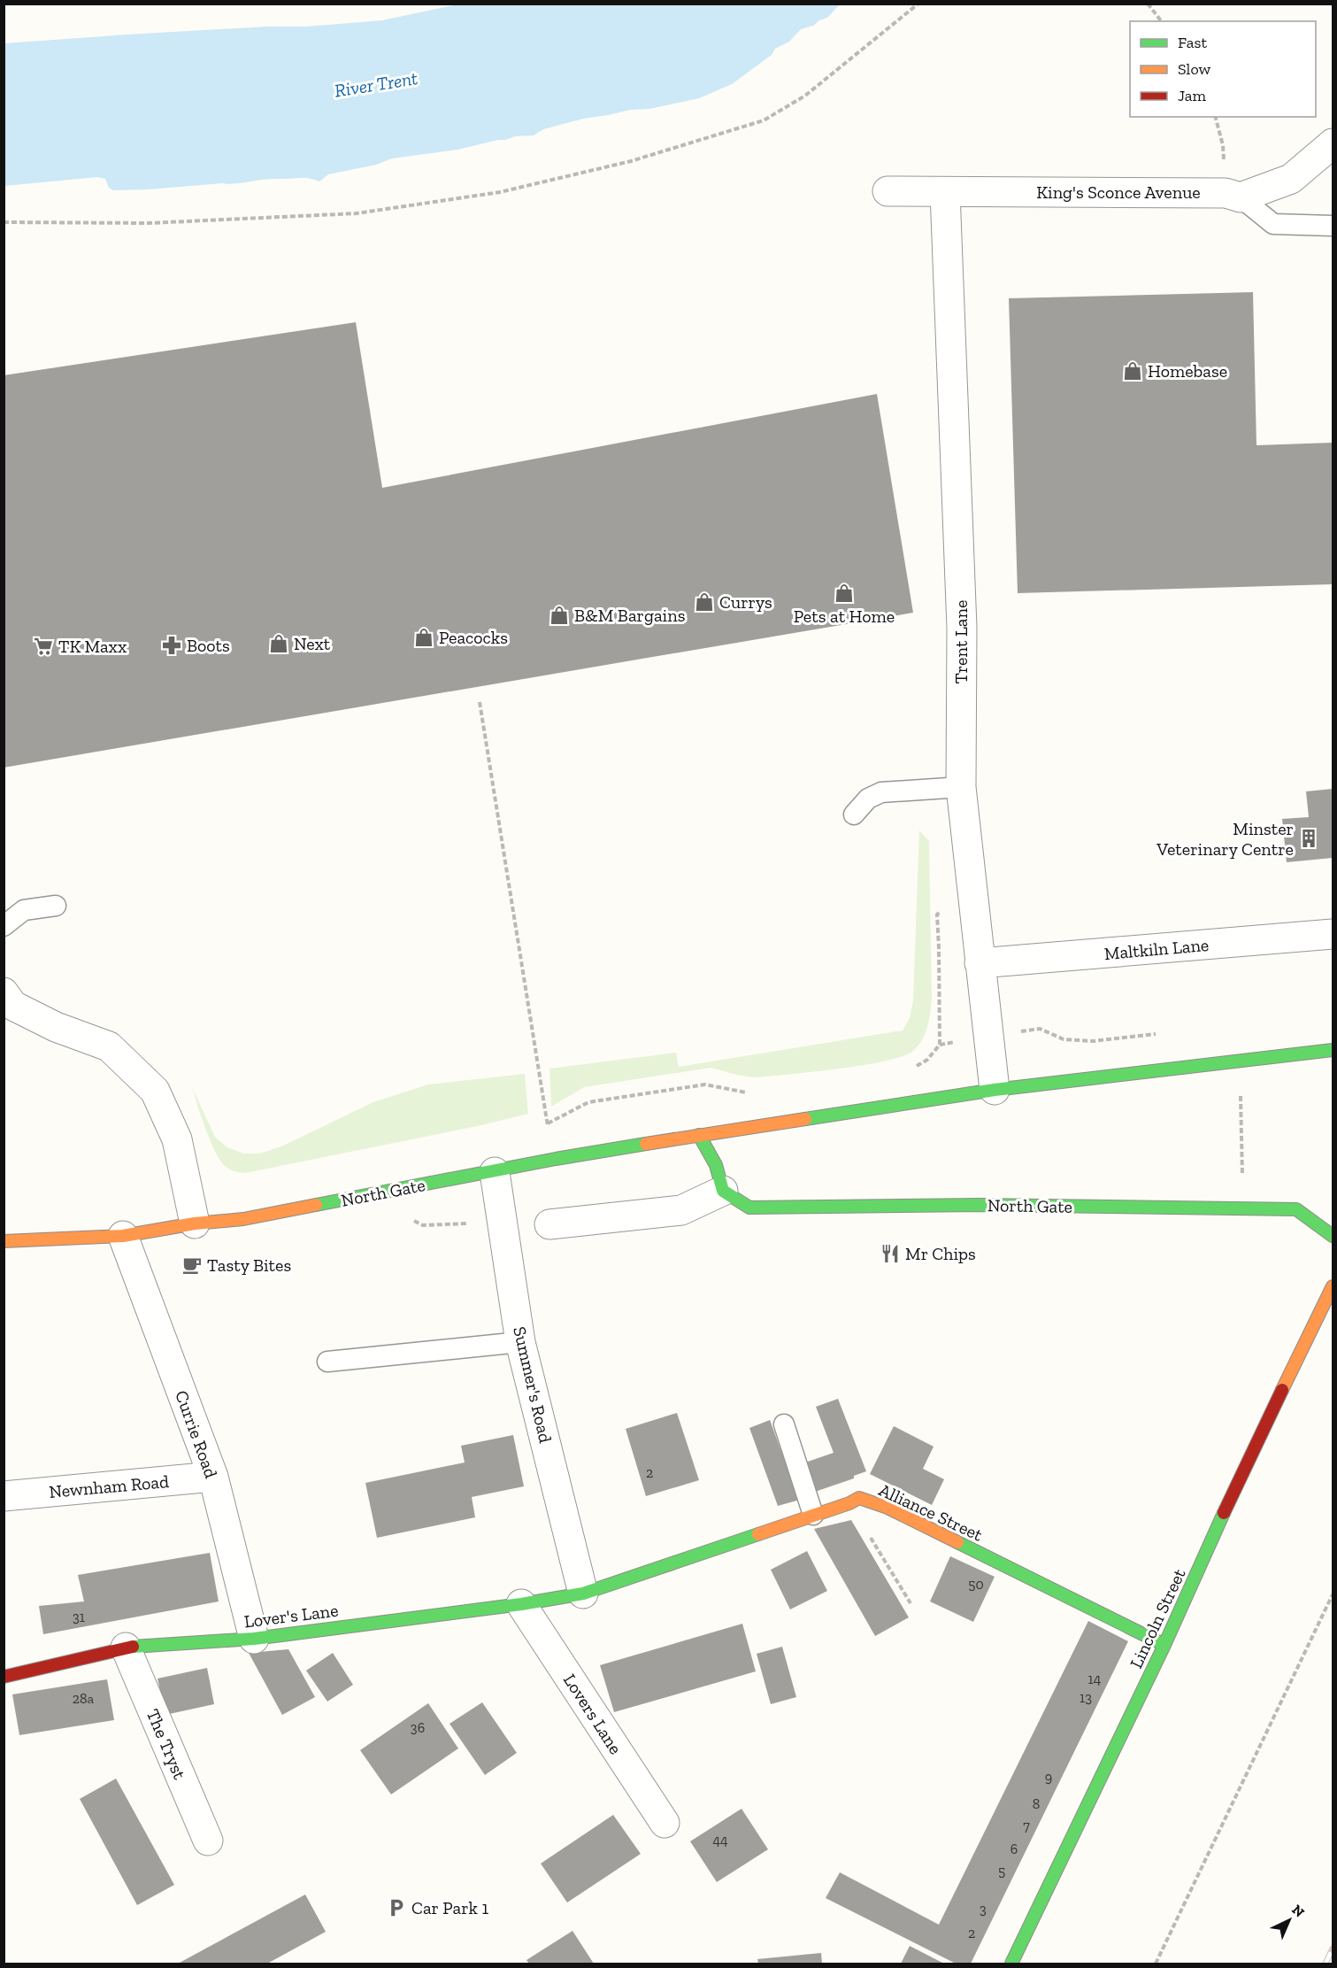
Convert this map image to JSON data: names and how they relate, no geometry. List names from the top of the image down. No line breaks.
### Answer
{"streets":{"street":["King's Sconce Avenue","Trent Lane","Maltkiln Lane","North Gate","Summer's Road","Currie Road","Newnham Road","Alliance Street","Lover's Lane","Lincoln Street","Lovers Lane","The Tryst"]},"crossings":[["King's Sconce Avenue","Trent Lane"],["Trent Lane","Maltkiln Lane"],["Trent Lane","North Gate"],["North Gate","Summer's Road"],["North Gate","Currie Road"],["Summer's Road","Alliance Street"],["Summer's Road","Lover's Lane"],["Currie Road","Newnham Road"],["Currie Road","Lover's Lane"],["Alliance Street","Lover's Lane"],["Alliance Street","Lincoln Street"],["Lover's Lane","Lovers Lane"],["Lover's Lane","The Tryst"]],"water":["River Trent"],"places":{"shop":["Homebase","Pets at Home","Currys","B&M Bargains","Peacocks","Next"],"pharmacy":["Boots"],"supermarket":["TK Maxx"],"building":["Minster Veterinary Centre"],"restaurant":["Mr Chips"],"cafe":["Tasty Bites"],"parking":["Car Park 1"]},"house_numbers":["2","50","31","14","13","28a","36","9","8","7","44","6","5","3","2"],"legend":["Fast","Slow","Jam"],"north":"top right"}
